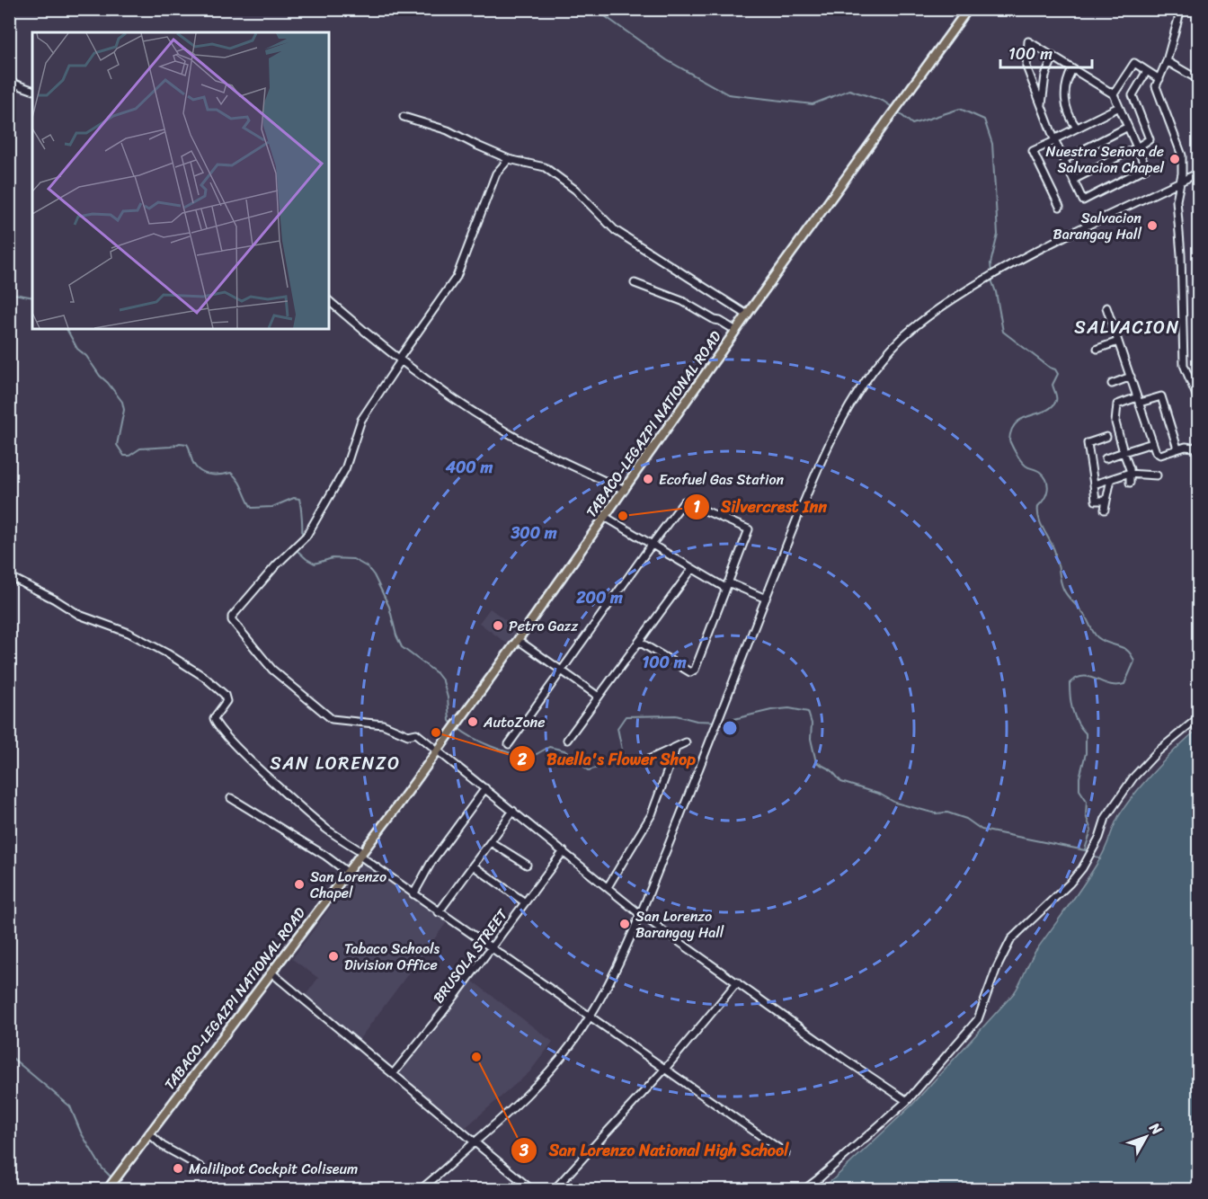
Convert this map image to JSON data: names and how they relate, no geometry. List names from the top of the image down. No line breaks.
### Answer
{"streets":{"main road":["TABACO-LEGAZPI NATIONAL ROAD"],"street":["BRUSOLA STREET"]},"districts":["SALVACION","SAN LORENZO"],"places":["Nuestra Señora de Salvacion Chapel","Salvacion Barangay Hall","Ecofuel Gas Station","Silvercrest Inn","Petro Gazz","AutoZone","Buella's Flower Shop","San Lorenzo Chapel","San Lorenzo Barangay Hall","Tabaco Schools Division Office","San Lorenzo National High School","Malilipot Cockpit Coliseum"],"scale_bar":"100 m","north":"top right","rings":["400 m","300 m","200 m","100 m"]}
